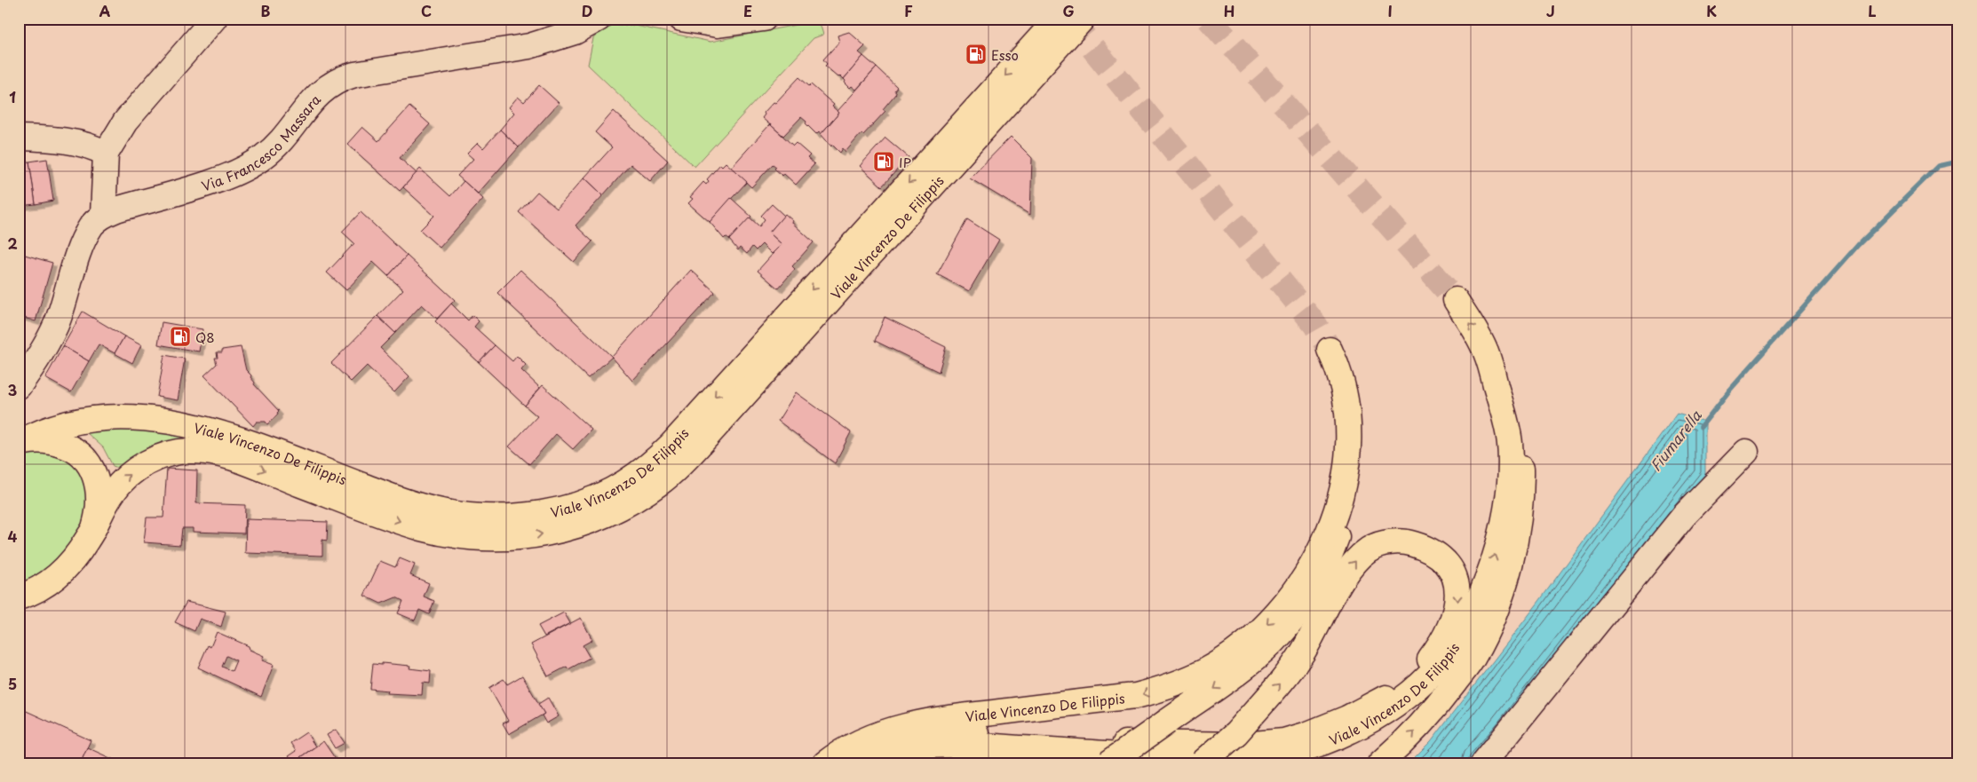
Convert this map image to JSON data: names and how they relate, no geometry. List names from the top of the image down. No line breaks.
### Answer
{"streets":{"main road":["Viale Vincenzo De Filippis"],"street":["Via Francesco Massara"]},"water":["Fiumarella"],"places":{"fuel station":["Esso","IP","Q8"]},"grid":{"columns":["A","B","C","D","E","F","G","H","I","J","K","L"],"rows":["1","2","3","4","5"]}}
